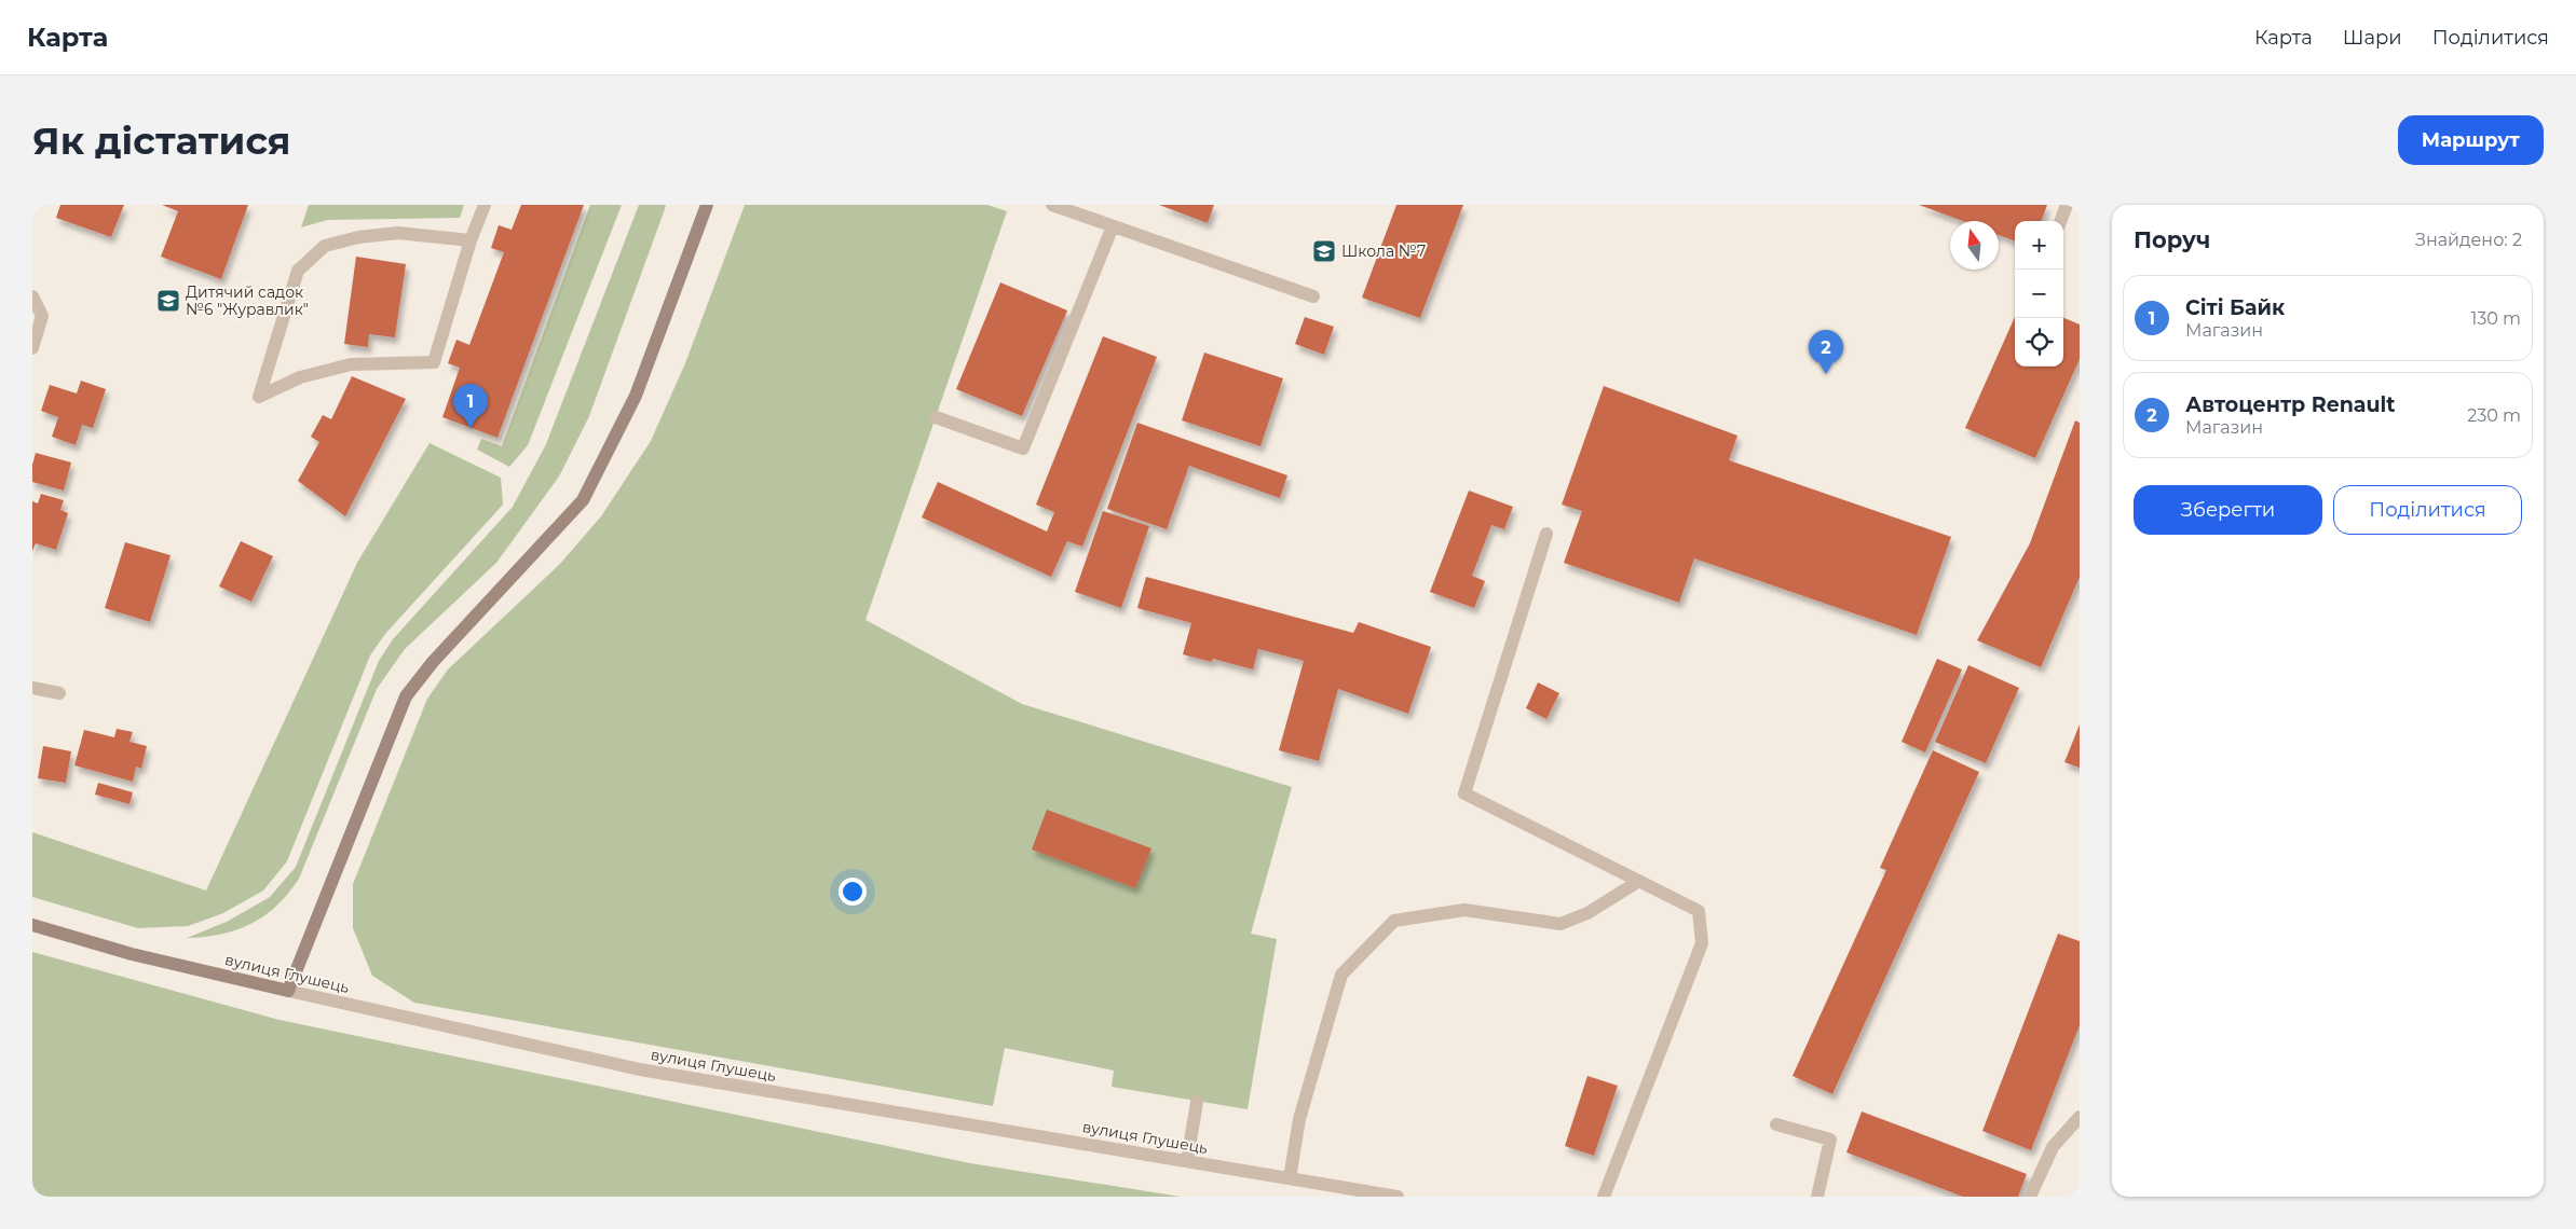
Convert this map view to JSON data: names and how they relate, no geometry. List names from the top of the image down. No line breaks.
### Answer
{"streets":{"street":["вулиця Глушець"]},"places":{"school or university":["Школа №7","Дитячий садок №6 \"Журавлик\""]},"north":"top","page":{"header":"Карта","nav":["Карта","Шари","Поділитися"],"buttons":["Маршрут",["Зберегти","Поділитися"]],"title":"Як дістатися","heading":["Поруч","Знайдено: 2"],"map_buttons":["+","−"],"list":[{"mark":"1","name":"Сіті Байк","note":"Магазин","value":"130 m"},{"mark":"2","name":"Автоцентр Renault","note":"Магазин","value":"230 m"}],"pins":["2","1"]}}
